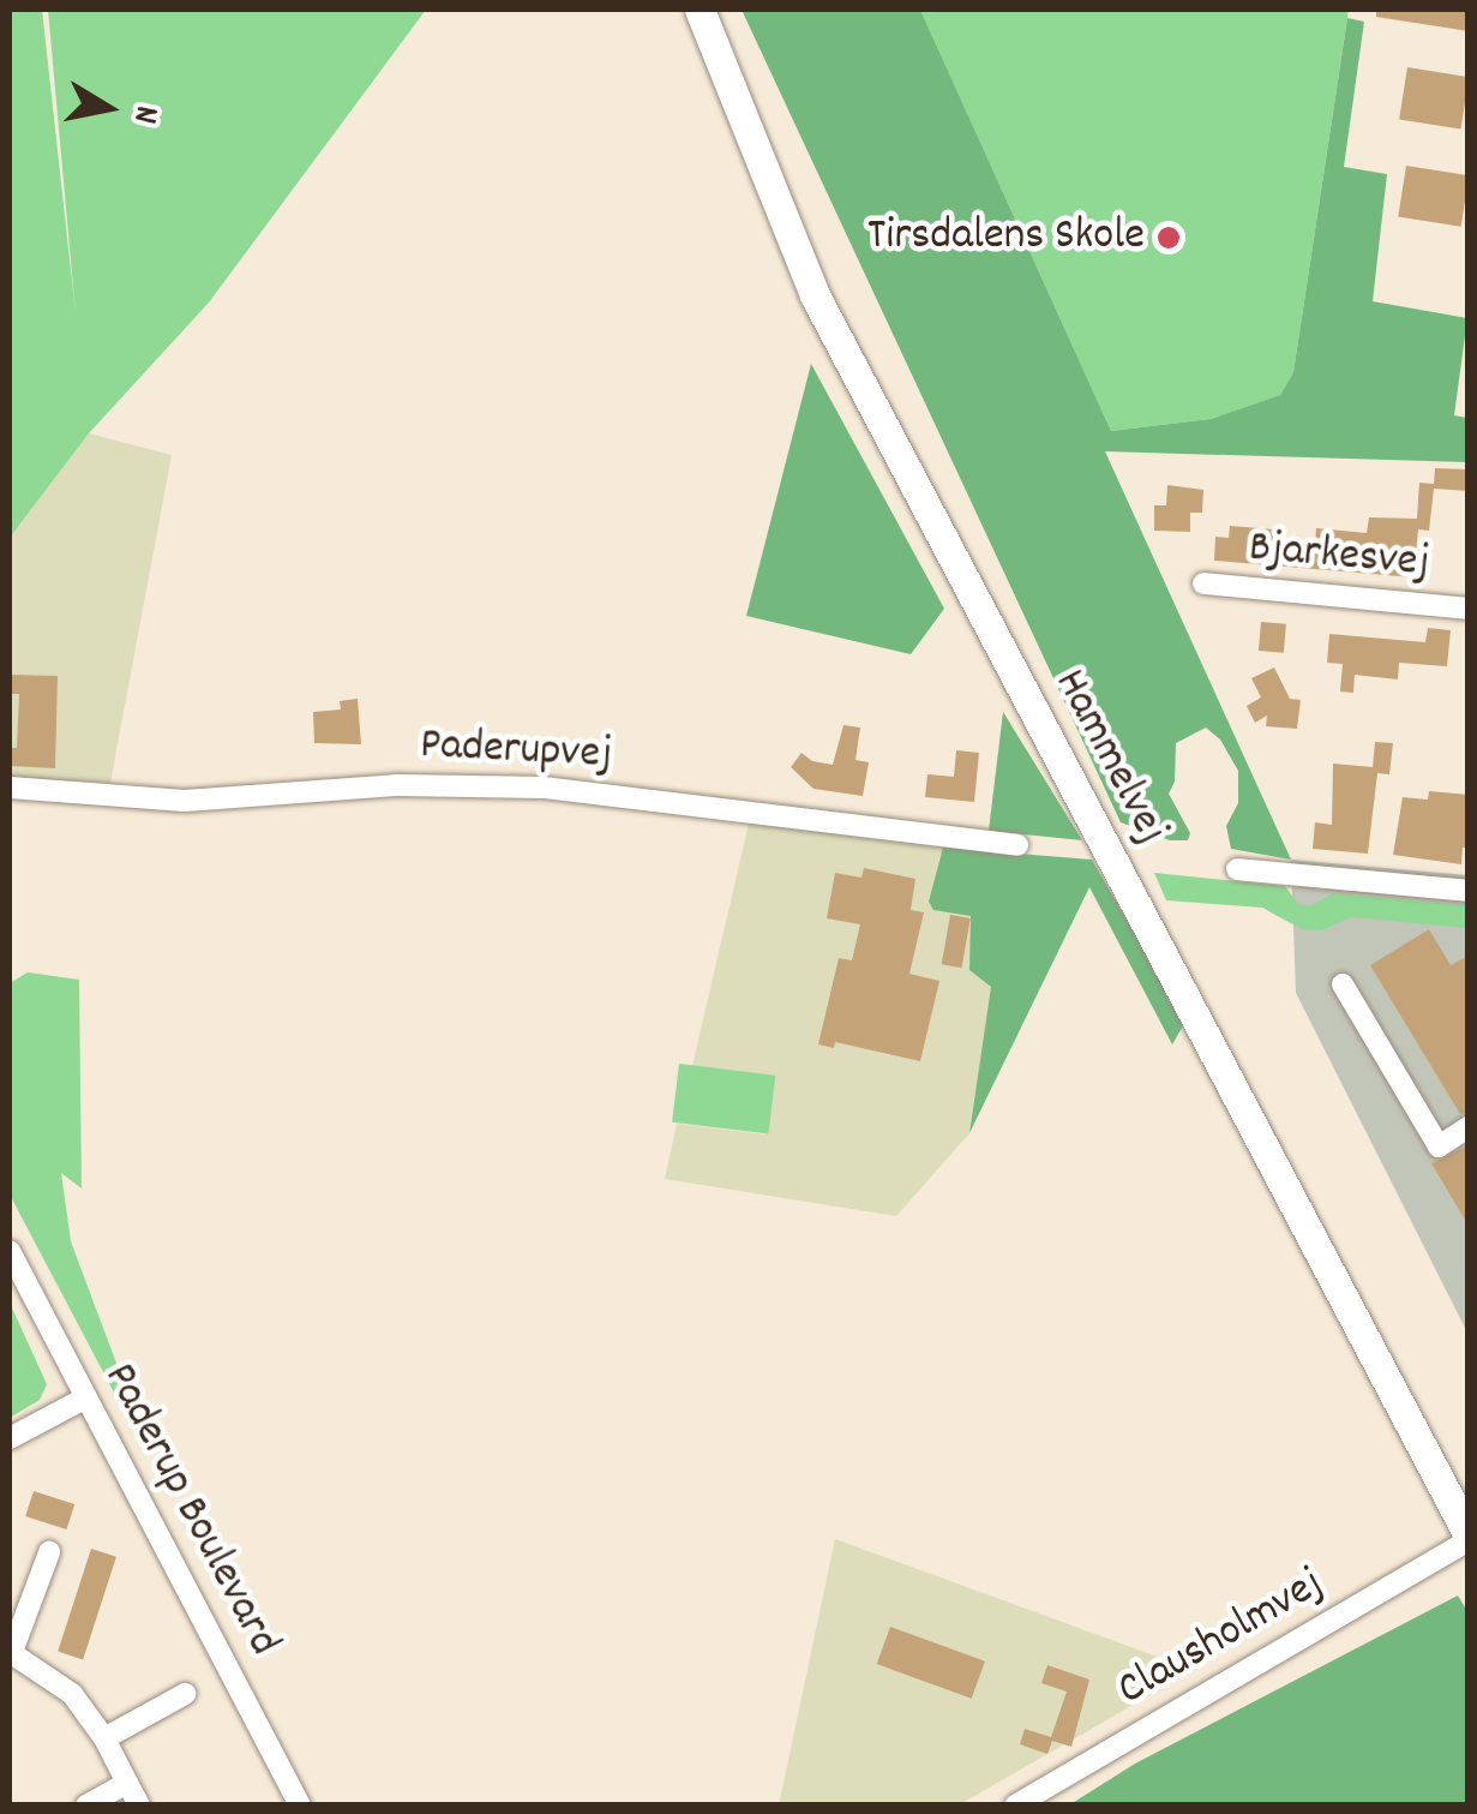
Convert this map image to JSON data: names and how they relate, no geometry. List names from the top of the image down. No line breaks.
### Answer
{"streets":{"highway":["Hammelvej"],"street":["Bjarkesvej","Paderupvej","Paderup Boulevard","Clausholmvej"]},"crossings":[["Hammelvej","Clausholmvej"]],"places":["Tirsdalens Skole"],"north":"right"}
